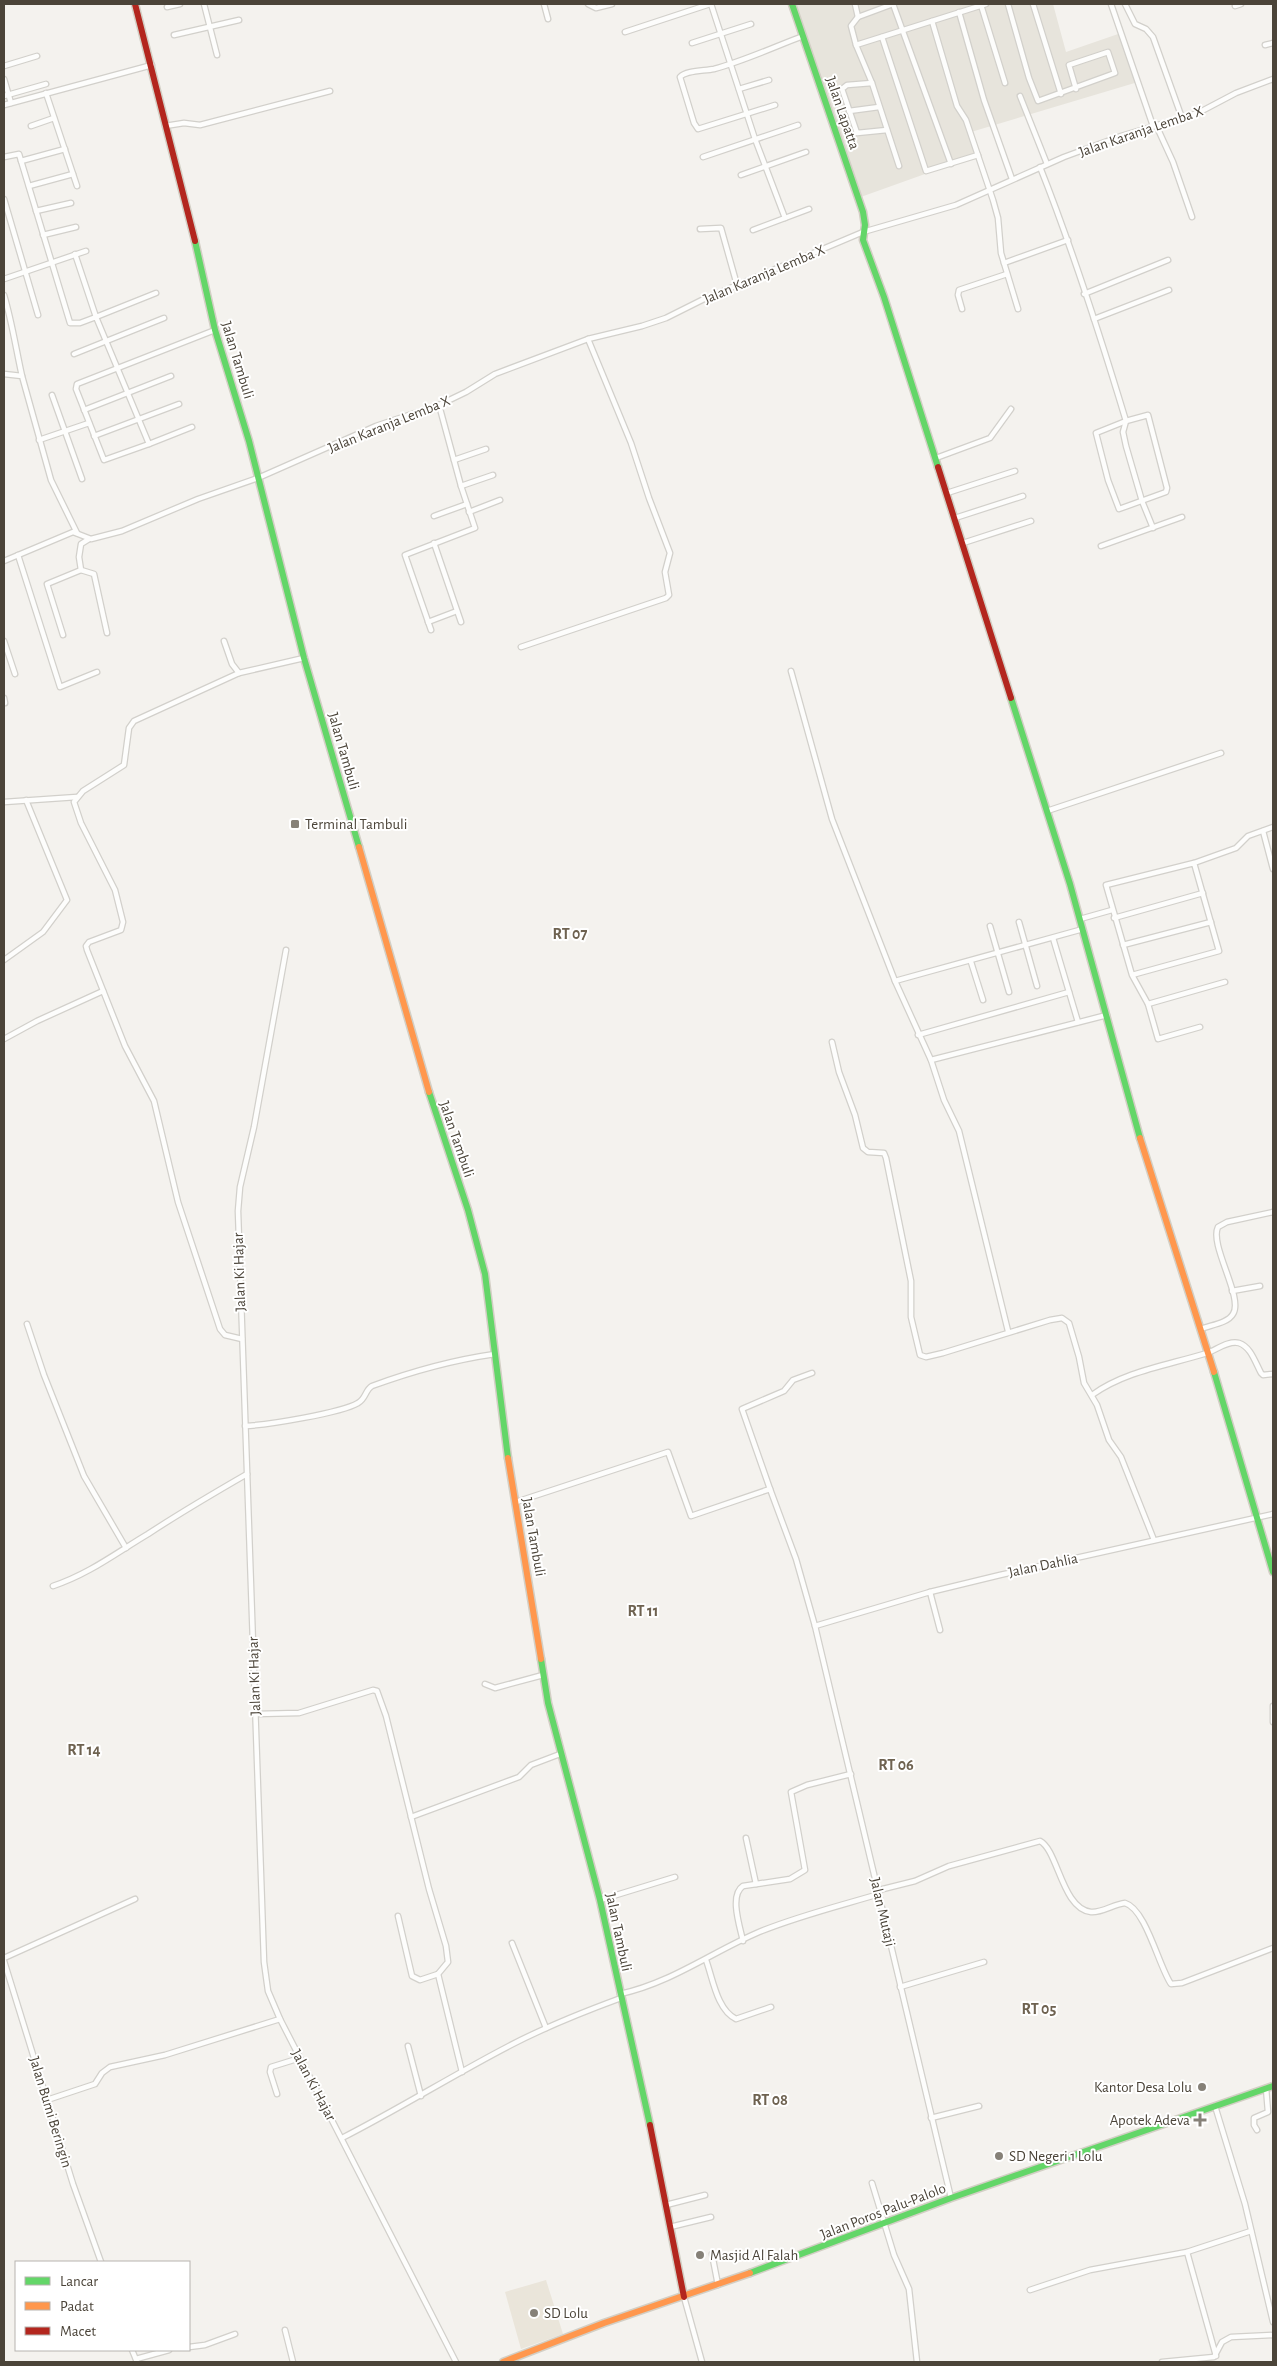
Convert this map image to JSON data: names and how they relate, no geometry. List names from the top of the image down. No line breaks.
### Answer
{"streets":{"street":["Jalan Lapatta","Jalan Karanja Lemba X","Jalan Tambuli","Jalan Ki Hajar","Jalan Dahlia","Jalan Mutaji","Jalan Bumi Beringin","Jalan Poros Palu-Palolo"]},"crossings":[["Jalan Lapatta","Jalan Karanja Lemba X"],["Jalan Lapatta","Jalan Dahlia"],["Jalan Karanja Lemba X","Jalan Tambuli"],["Jalan Tambuli","Jalan Poros Palu-Palolo"],["Jalan Dahlia","Jalan Mutaji"],["Jalan Mutaji","Jalan Poros Palu-Palolo"]],"districts":["RT 07","RT 11","RT 14","RT 06","RT 05","RT 08"],"places":{"transit":["Terminal Tambuli"],"other":["Kantor Desa Lolu","SD Negeri 1 Lolu","Masjid Al Falah","SD Lolu"],"health":["Apotek Adeva"]},"legend":["Lancar","Padat","Macet"]}
